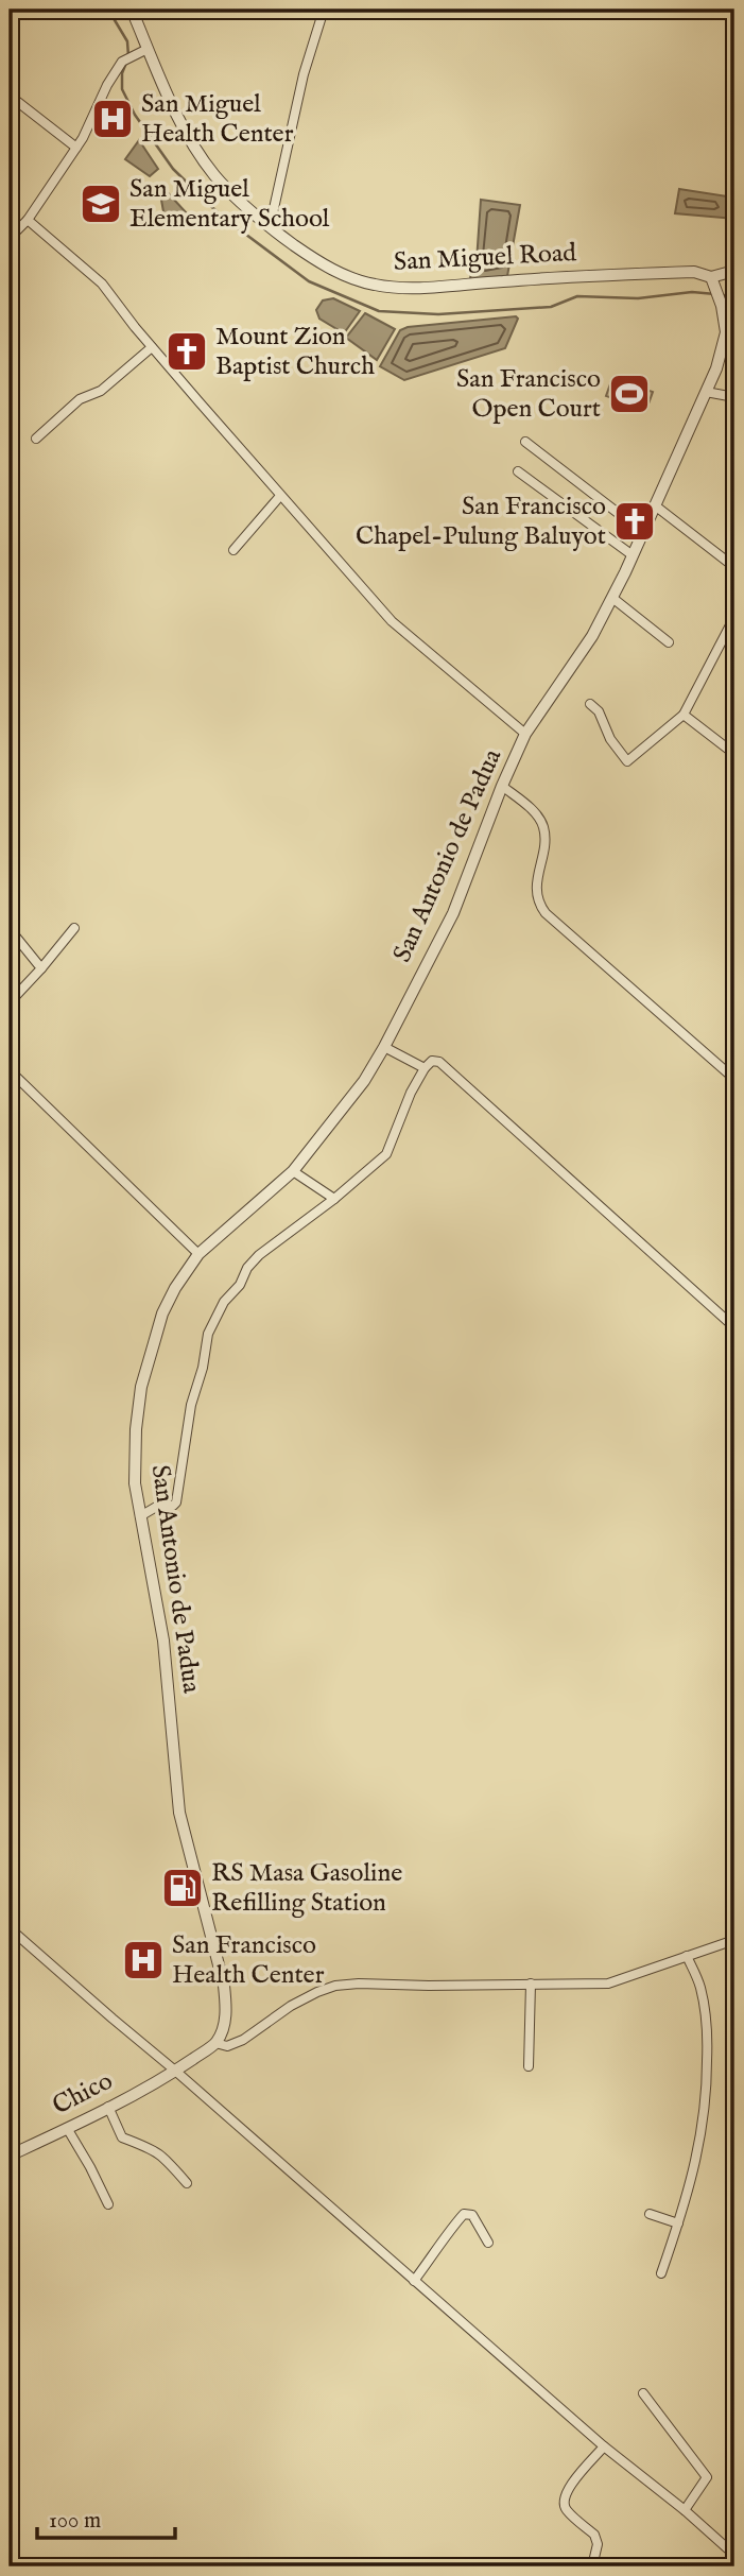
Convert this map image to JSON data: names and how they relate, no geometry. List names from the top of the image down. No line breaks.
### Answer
{"streets":{"street":["San Miguel Road","San Antonio de Padua","Chico"]},"crossings":[["San Miguel Road","San Antonio de Padua"]],"places":{"hospital":["San Miguel Health Center","San Francisco Health Center"],"school or university":["San Miguel Elementary School"],"church":["Mount Zion Baptist Church","San Francisco Chapel-Pulung Baluyot"],"sports":["San Francisco Open Court"],"fuel station":["RS Masa Gasoline Refilling Station"]},"scale_bar":"100 m"}
